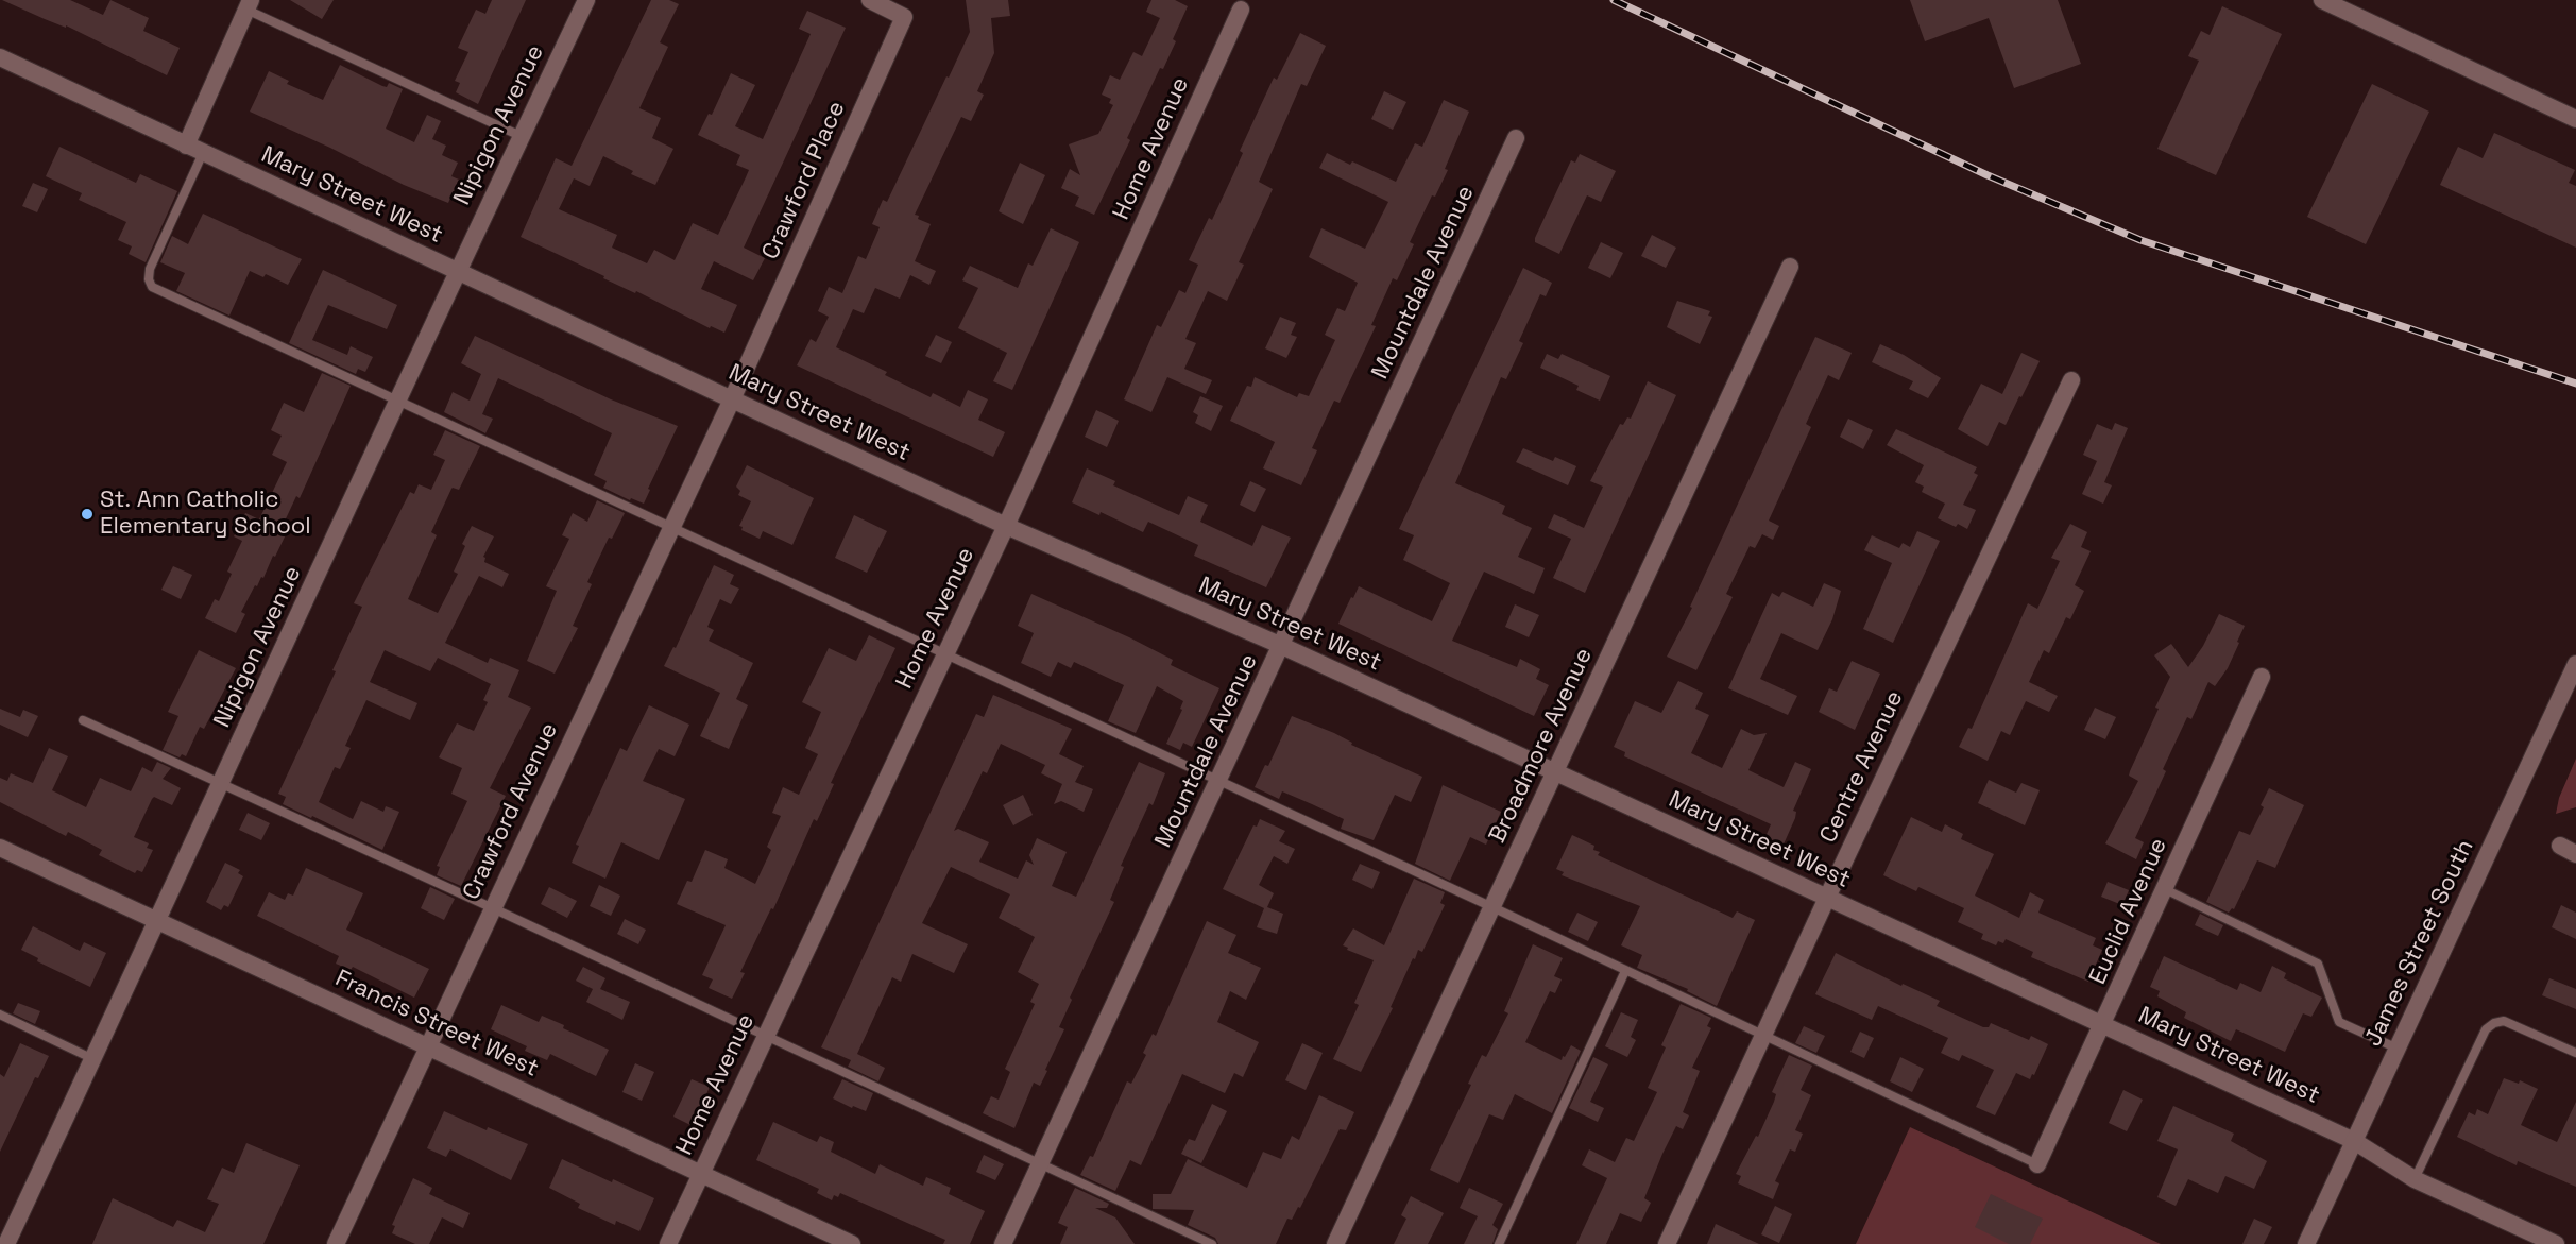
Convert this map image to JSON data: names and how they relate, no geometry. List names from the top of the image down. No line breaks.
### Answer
{"streets":{"street":["Nipigon Avenue","Home Avenue","Crawford Place","Mary Street West","Mountdale Avenue","Broadmore Avenue","Centre Avenue","Crawford Avenue","Euclid Avenue","James Street South","Francis Street West"]},"crossings":[["Nipigon Avenue","Mary Street West"],["Nipigon Avenue","Francis Street West"],["Home Avenue","Mary Street West"],["Home Avenue","Francis Street West"],["Crawford Place","Mary Street West"],["Crawford Place","Crawford Avenue"],["Mary Street West","Mountdale Avenue"],["Mary Street West","Broadmore Avenue"],["Mary Street West","Centre Avenue"],["Mary Street West","Crawford Avenue"],["Mary Street West","Euclid Avenue"],["Mary Street West","James Street South"],["Crawford Avenue","Francis Street West"]],"places":["St. Ann Catholic Elementary School"]}
